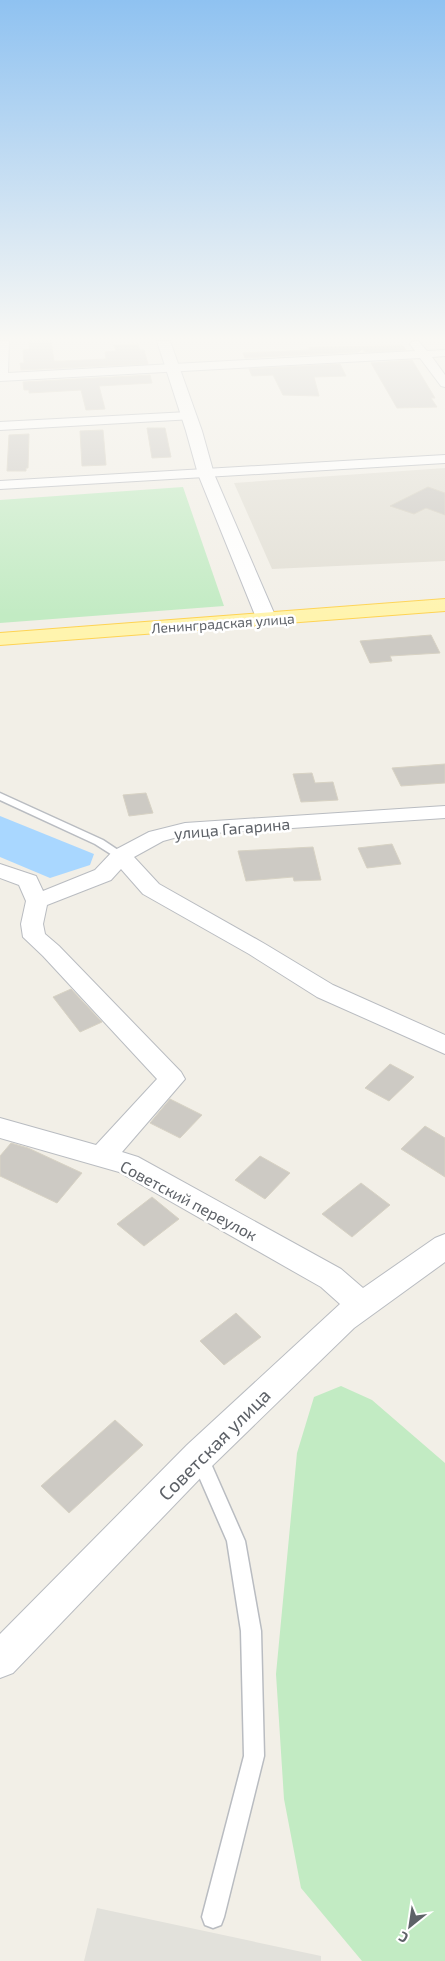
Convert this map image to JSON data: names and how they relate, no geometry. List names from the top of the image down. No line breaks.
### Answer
{"streets":{"main road":["Ленинградская улица"],"street":["улица Гагарина","Советский переулок","Советская улица"]},"crossings":[["Советский переулок","Советская улица"]],"north":"bottom left"}
